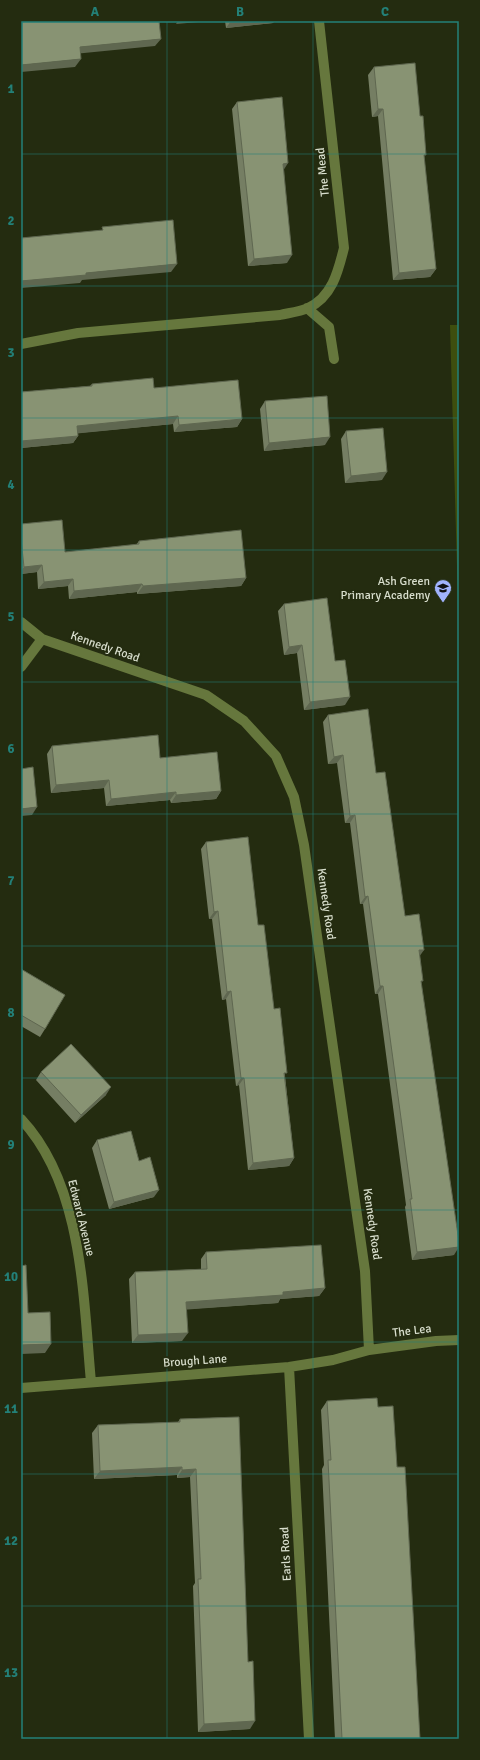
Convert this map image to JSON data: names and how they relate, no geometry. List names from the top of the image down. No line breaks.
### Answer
{"streets":{"street":["The Mead","Kennedy Road","Edward Avenue","The Lea","Brough Lane","Earls Road"]},"crossings":[["Kennedy Road","The Lea"],["Kennedy Road","Brough Lane"],["Edward Avenue","Brough Lane"],["The Lea","Brough Lane"],["Brough Lane","Earls Road"]],"places":{"school or university":["Ash Green Primary Academy"]},"grid":{"columns":["A","B","C"],"rows":["1","2","3","4","5","6","7","8","9","10","11","12","13"]}}
